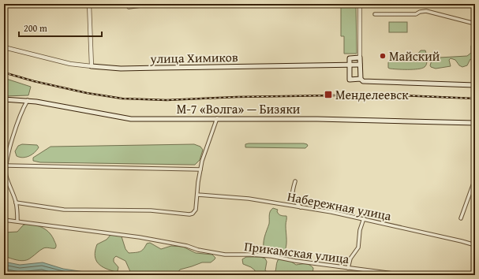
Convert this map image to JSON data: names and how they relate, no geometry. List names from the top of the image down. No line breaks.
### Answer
{"streets":{"main road":["улица Химиков","М-7 «Волга» — Бизяки"],"street":["Набережная улица","Прикамская улица"]},"places":{"other":["Майский"],"transit":["Менделеевск"]},"scale_bar":"200 m"}
